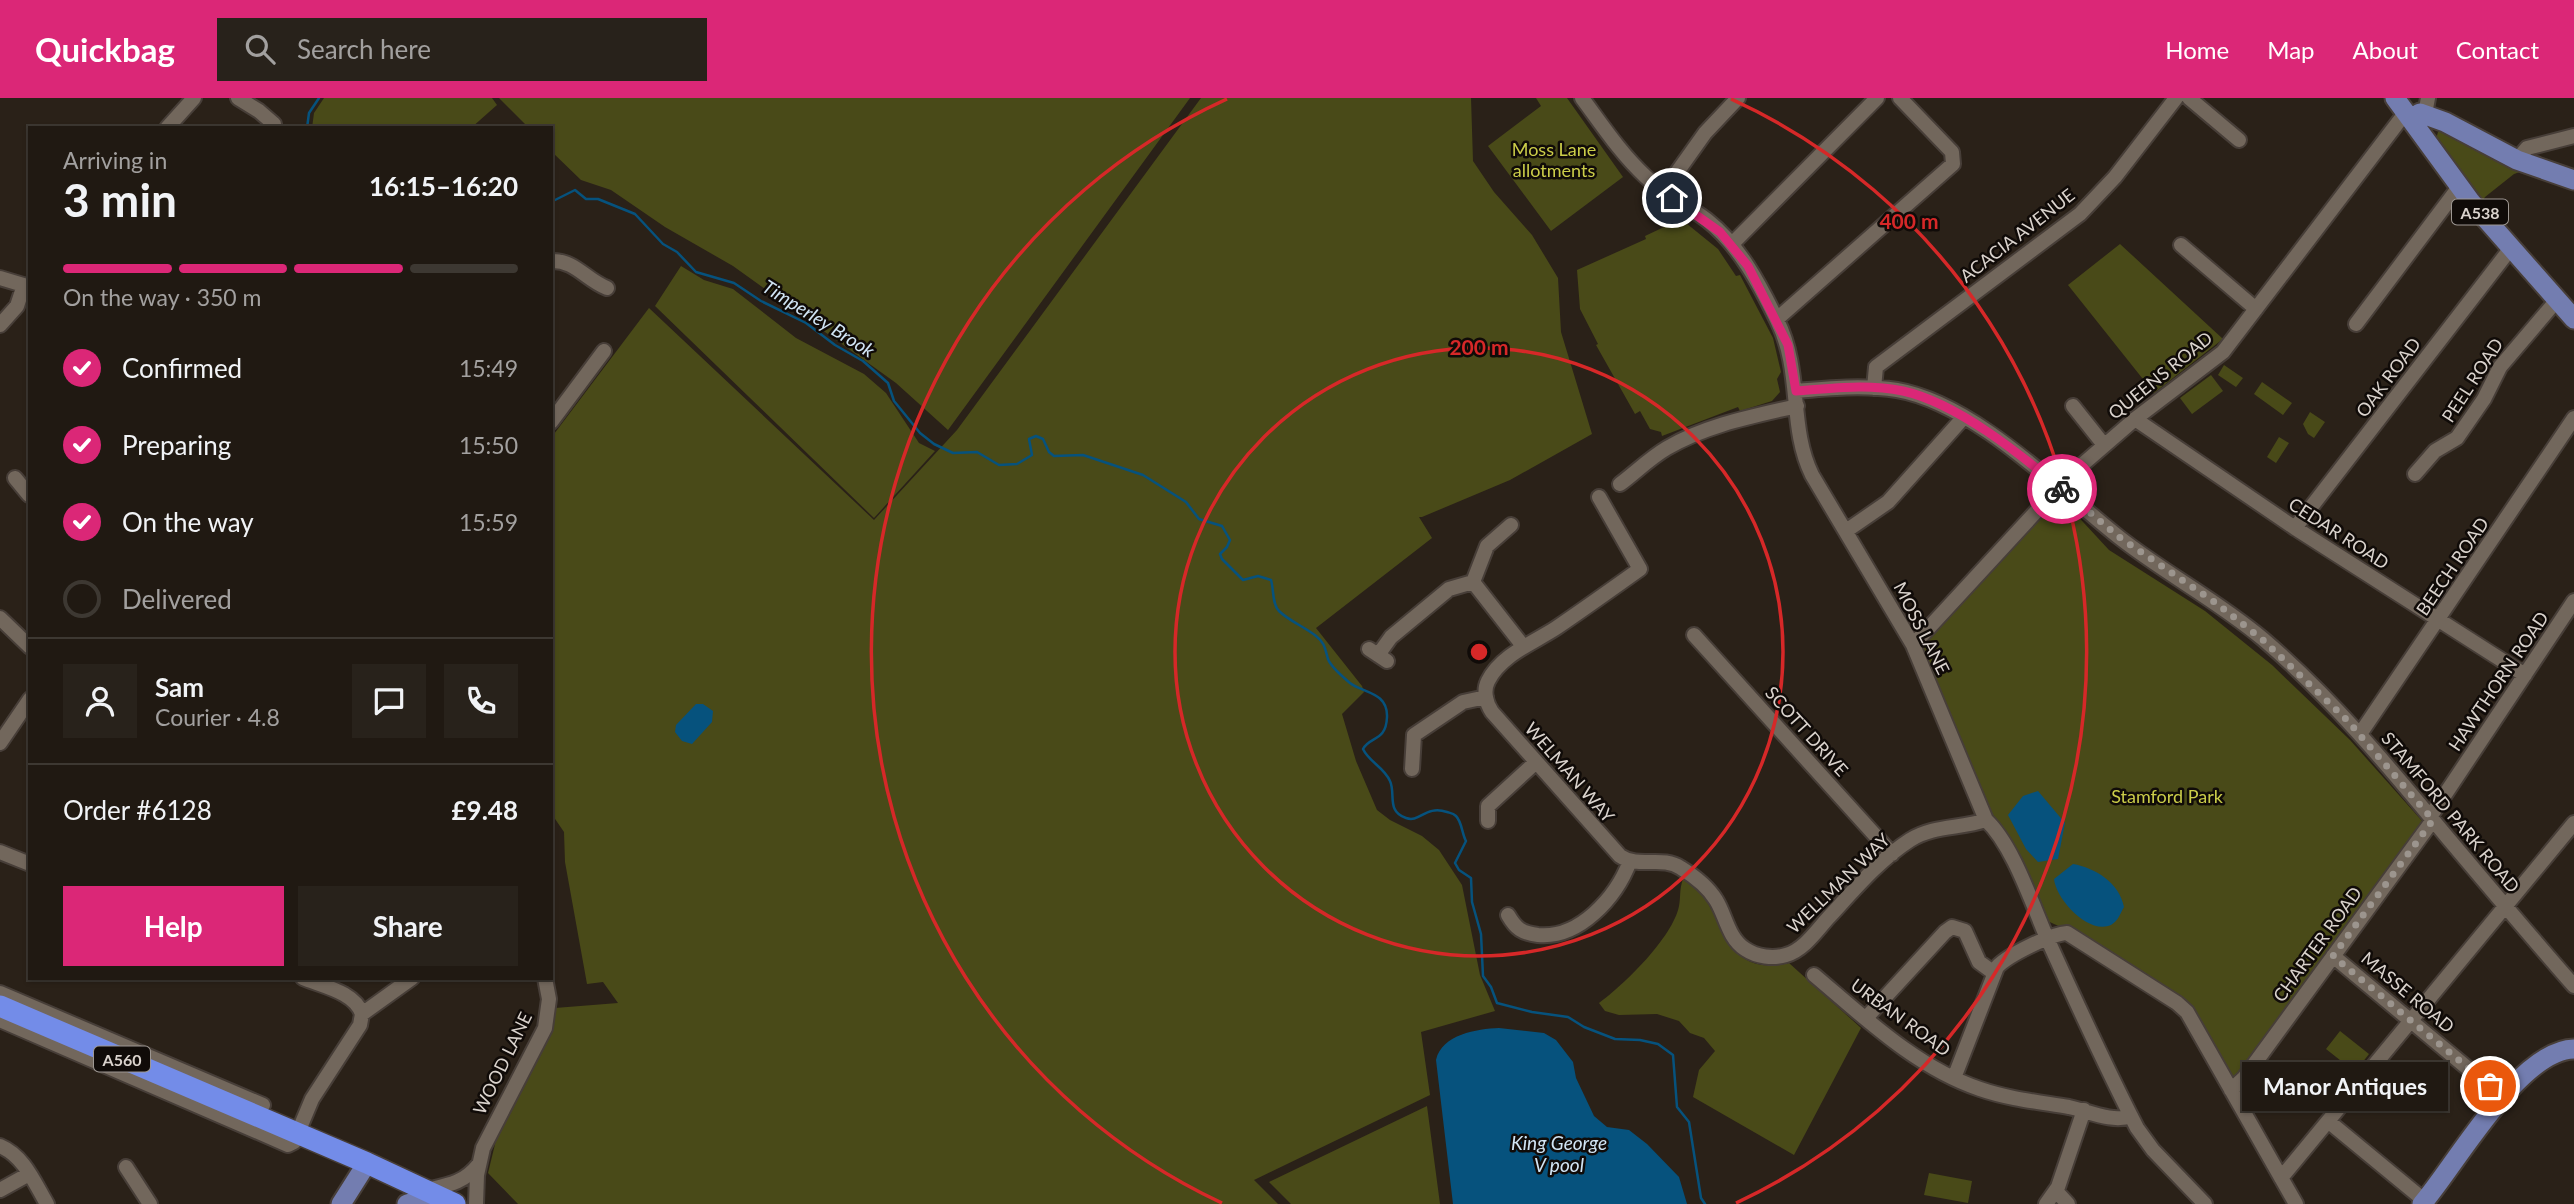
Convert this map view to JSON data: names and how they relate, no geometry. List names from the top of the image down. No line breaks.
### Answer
{"streets":{"highway":["A560"],"main road":["A538"],"street":["ACACIA AVENUE","QUEENS ROAD","OAK ROAD","PEEL ROAD","CEDAR ROAD","BEECH ROAD","MOSS LANE","HAWTHORN ROAD","SCOTT DRIVE","WELMAN WAY","STAMFORD PARK ROAD","WELLMAN WAY","CHARTER ROAD","MASSE ROAD","URBAN ROAD","WOOD LANE"]},"crossings":[["A538","QUEENS ROAD"],["A538","OAK ROAD"],["A538","PEEL ROAD"],["ACACIA AVENUE","STAMFORD PARK ROAD"],["QUEENS ROAD","CEDAR ROAD"],["QUEENS ROAD","MOSS LANE"],["QUEENS ROAD","STAMFORD PARK ROAD"],["OAK ROAD","CEDAR ROAD"],["CEDAR ROAD","BEECH ROAD"],["CEDAR ROAD","HAWTHORN ROAD"],["BEECH ROAD","STAMFORD PARK ROAD"],["MOSS LANE","STAMFORD PARK ROAD"],["MOSS LANE","WELLMAN WAY"],["MOSS LANE","URBAN ROAD"],["HAWTHORN ROAD","STAMFORD PARK ROAD"],["HAWTHORN ROAD","CHARTER ROAD"],["SCOTT DRIVE","WELLMAN WAY"],["WELMAN WAY","WELLMAN WAY"],["STAMFORD PARK ROAD","CHARTER ROAD"],["CHARTER ROAD","MASSE ROAD"]],"water":["Timperley Brook","King George V pool"],"parks":["Moss Lane allotments","Stamford Park"],"places":["Manor Antiques"],"page":{"header":"Quickbag","search":"Search here","nav":["Home","Map","About","Contact"],"heading":["3 min","Arriving in","16:15–16:20"],"panel":["Sam","Courier · 4.8","Order #6128","£9.48"],"bar":"On the way · 350 m","list":[["Confirmed","15:49"],["Preparing","15:50"],["On the way","15:59"],"Delivered"],"buttons":["Help","Share"],"bubble":"Manor Antiques"},"rings":["400 m","200 m"]}
